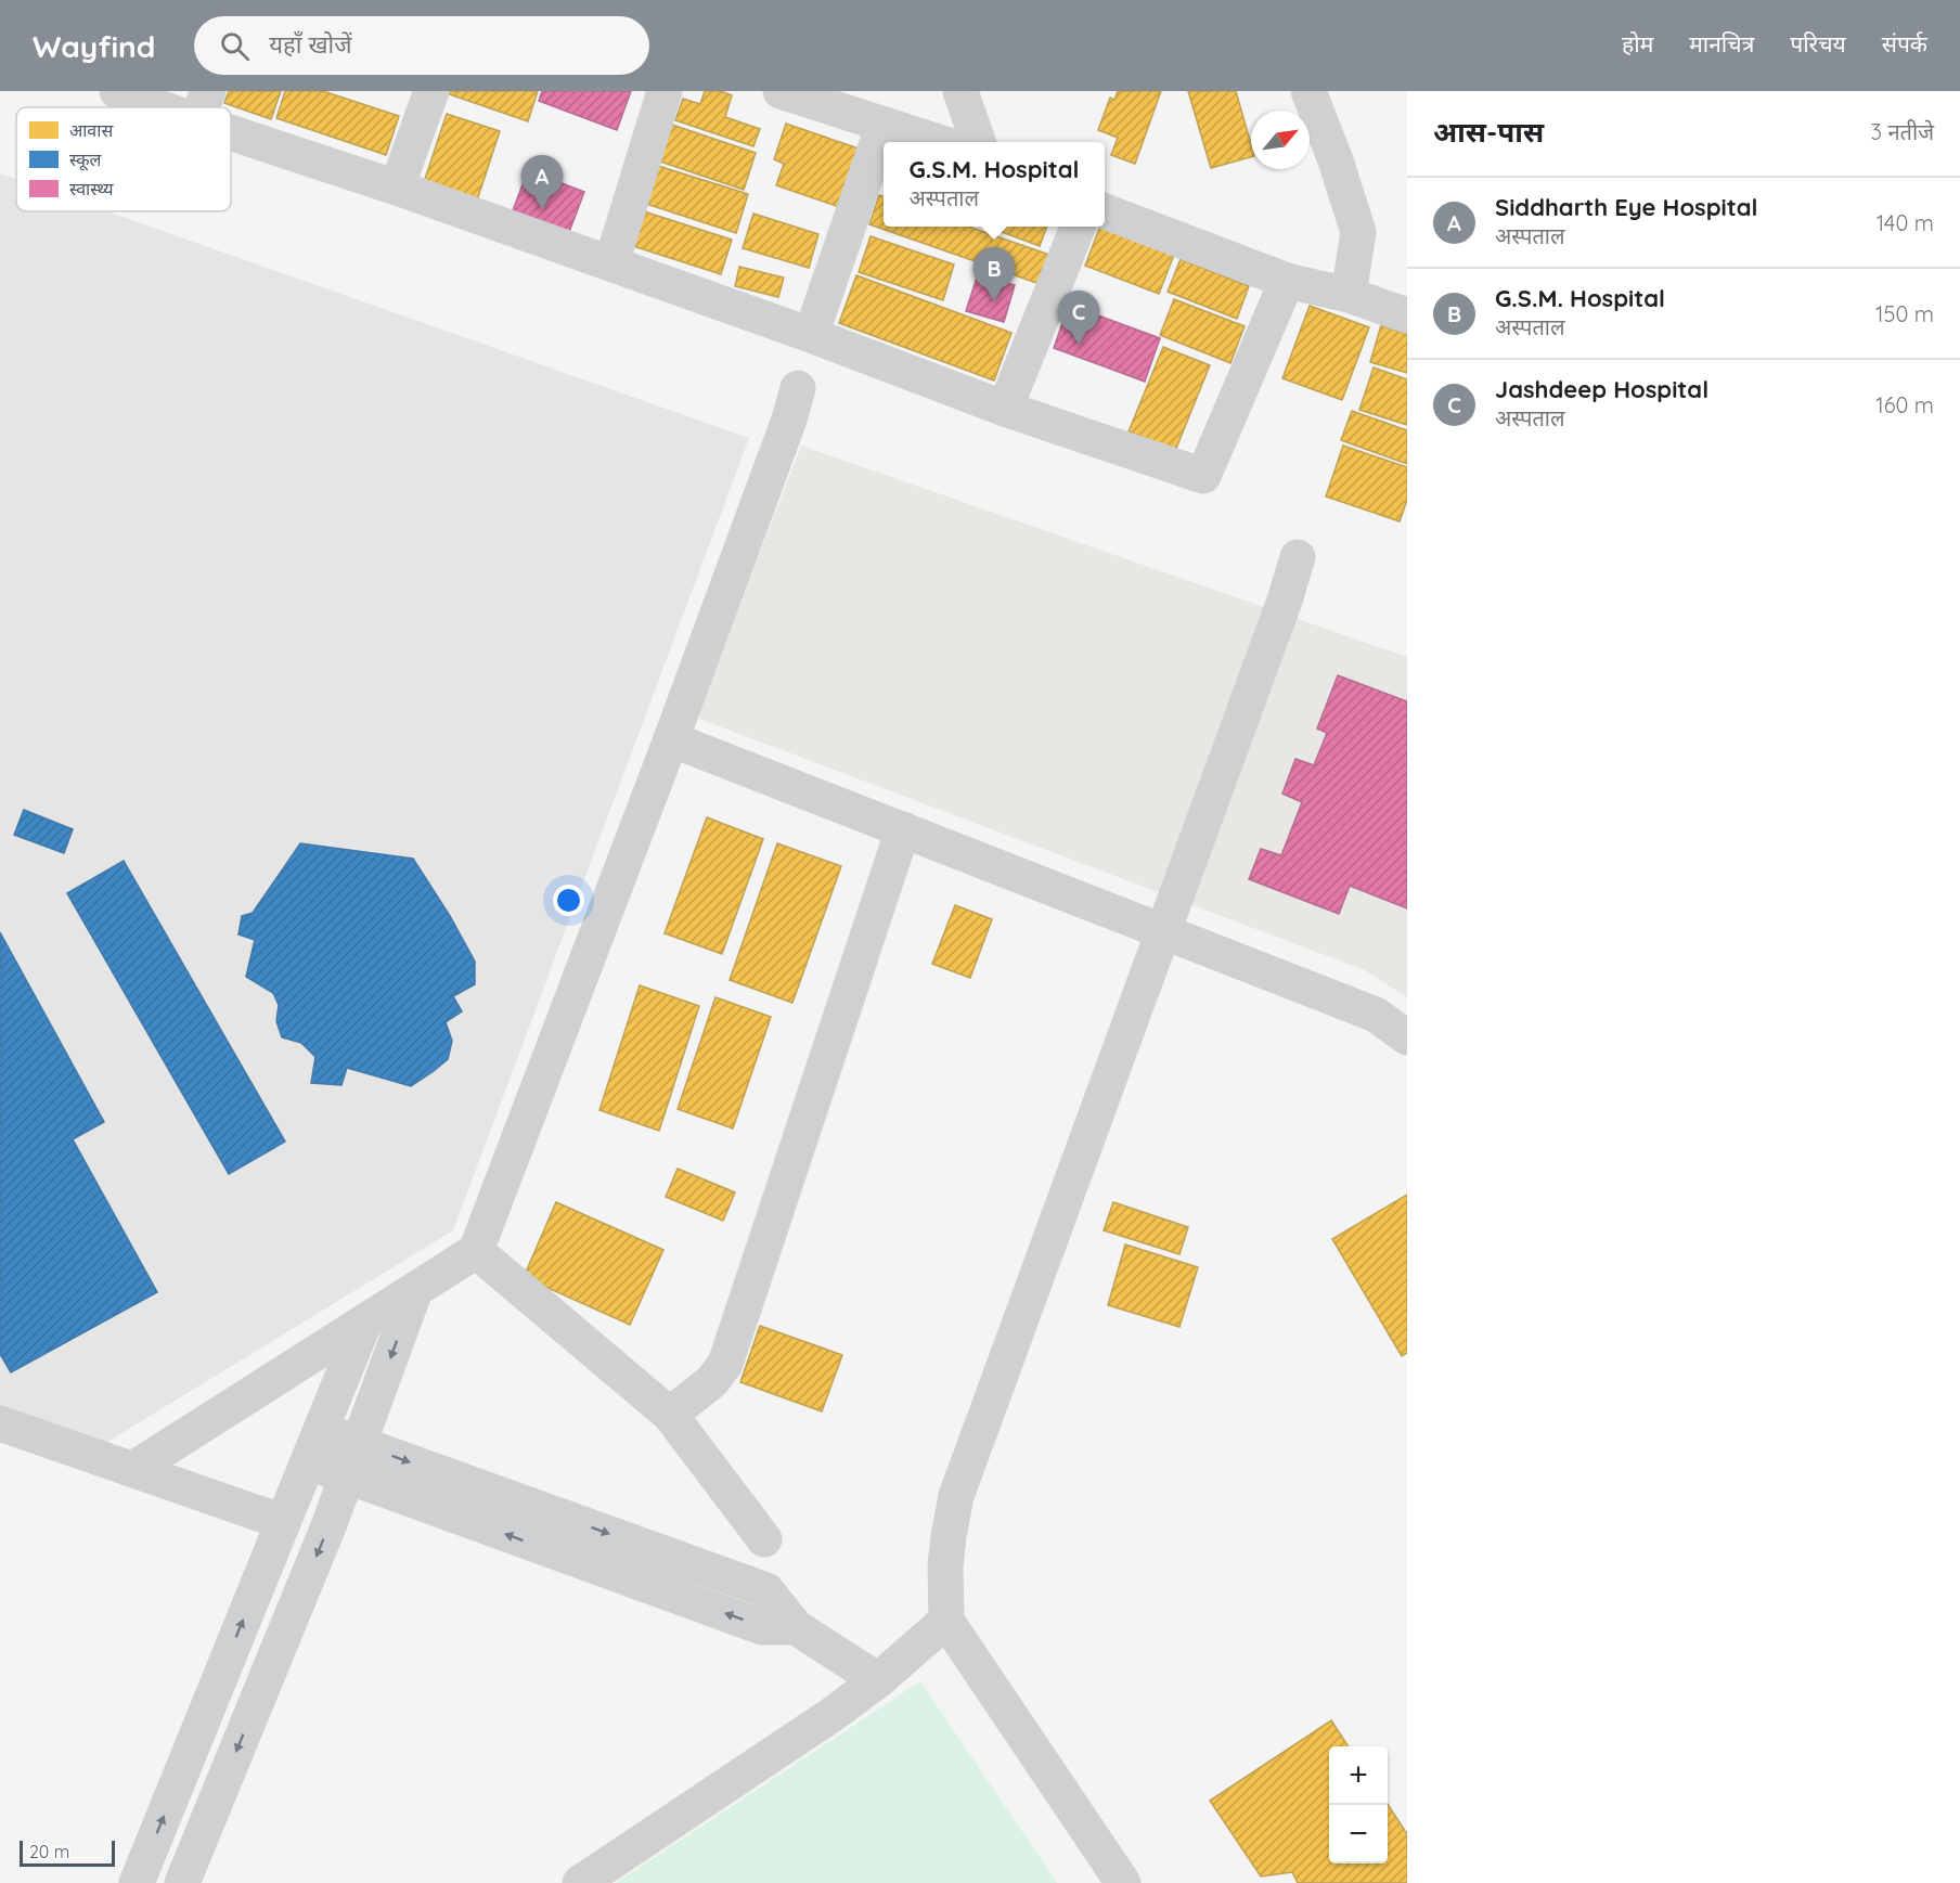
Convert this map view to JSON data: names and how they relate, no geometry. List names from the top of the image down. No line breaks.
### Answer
{"legend":["आवास","स्कूल","स्वास्थ्य"],"scale_bar":"20 m","north":"top right","page":{"header":"Wayfind","search":"यहाँ खोजें","nav":["होम","मानचित्र","परिचय","संपर्क"],"heading":["आस-पास","3 नतीजे"],"popup":["G.S.M. Hospital","अस्पताल"],"pins":["A","B","C"],"list":[{"mark":"A","name":"Siddharth Eye Hospital","note":"अस्पताल","value":"140 m"},{"mark":"B","name":"G.S.M. Hospital","note":"अस्पताल","value":"150 m"},{"mark":"C","name":"Jashdeep Hospital","note":"अस्पताल","value":"160 m"}],"map_buttons":["+","−"],"scale":"20 m"}}
